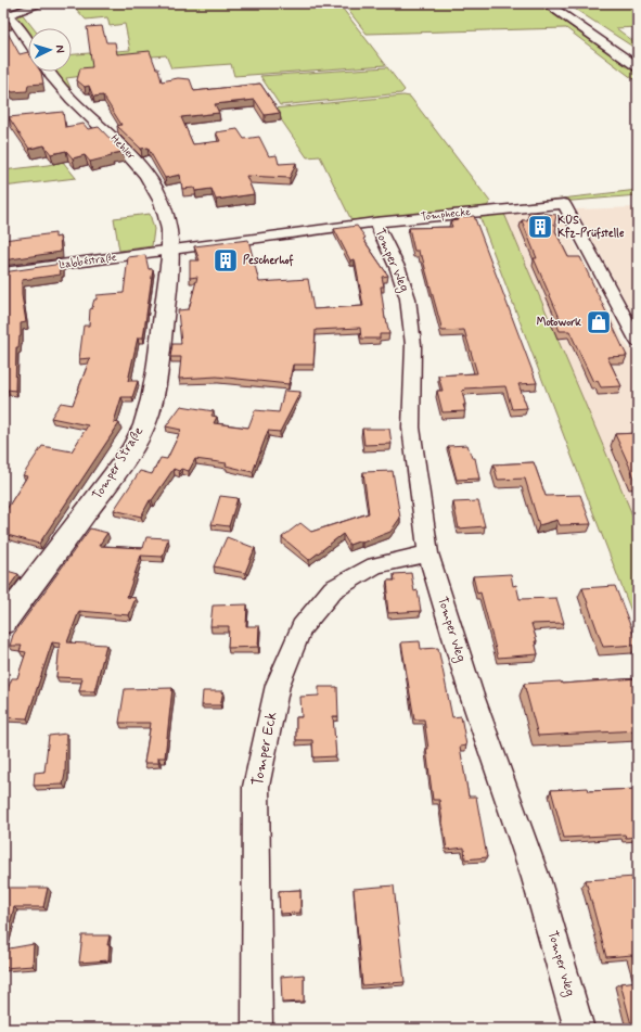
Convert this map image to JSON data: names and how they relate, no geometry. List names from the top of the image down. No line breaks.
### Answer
{"streets":{"main road":["Hehler","Tomper Straße"],"street":["Tomphecke","Tomper Weg","Labbéstraße","Tomper Eck"]},"crossings":[["Hehler","Tomphecke"],["Hehler","Labbéstraße"],["Hehler","Tomper Straße"],["Tomphecke","Tomper Weg"],["Tomphecke","Labbéstraße"],["Tomphecke","Tomper Straße"],["Tomper Weg","Tomper Eck"],["Labbéstraße","Tomper Straße"]],"places":{"building":["KÜS Kfz-Prüfstelle","Pescherhof"],"shop":["Motowork"]},"north":"right"}
